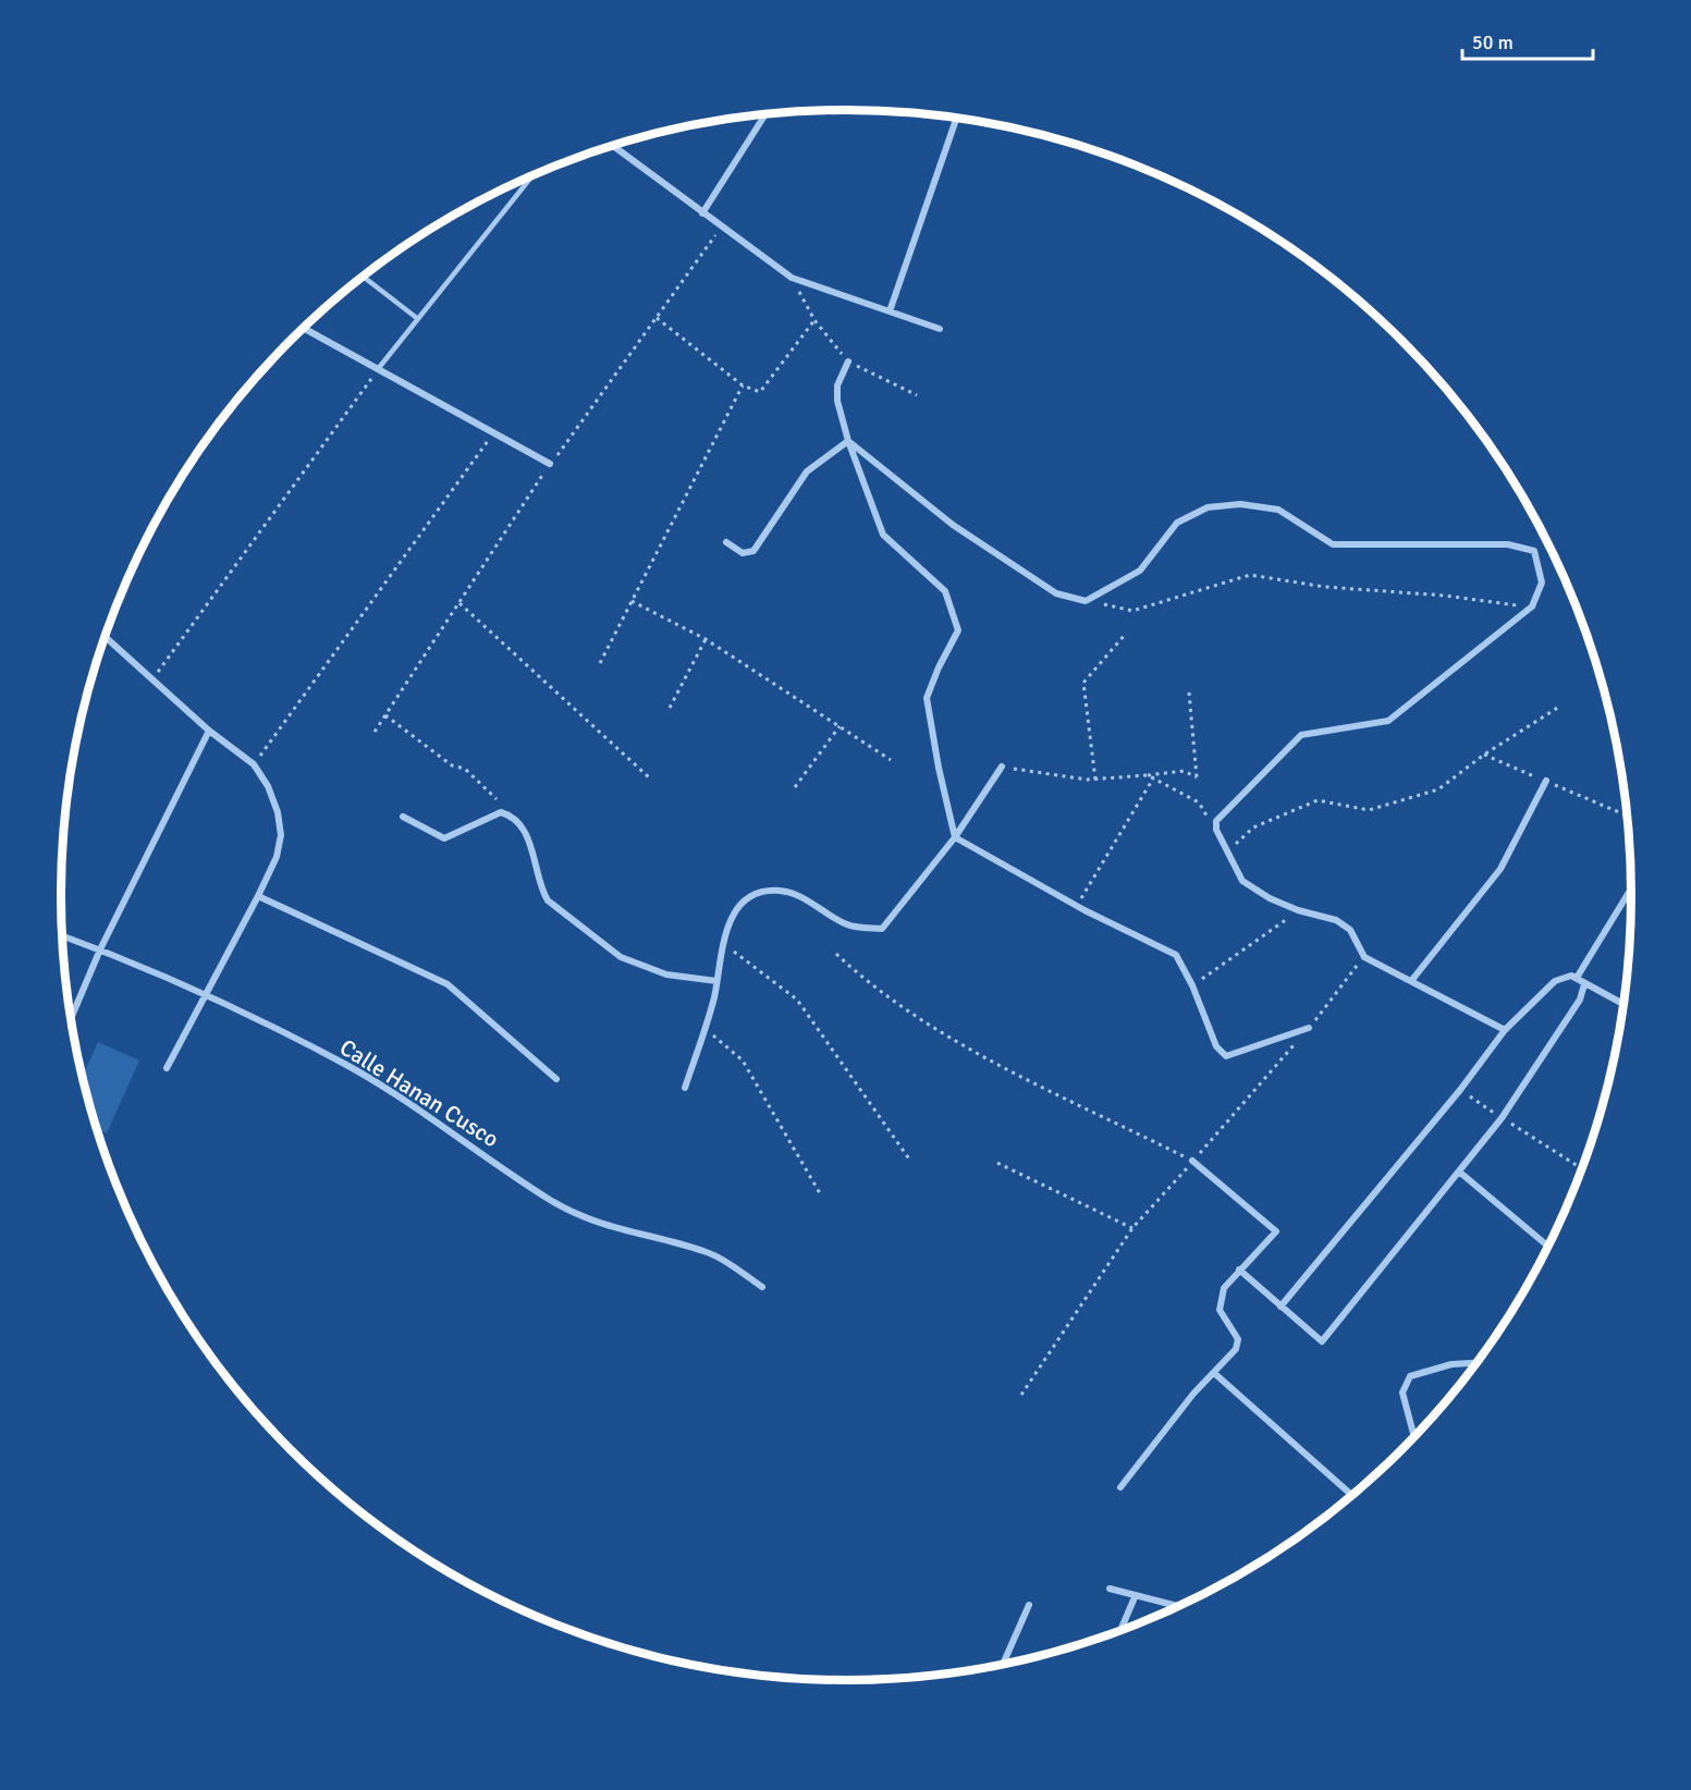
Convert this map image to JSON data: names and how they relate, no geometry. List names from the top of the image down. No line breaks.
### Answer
{"streets":{"street":["Calle Hanan Cusco"]},"scale_bar":"50 m"}
